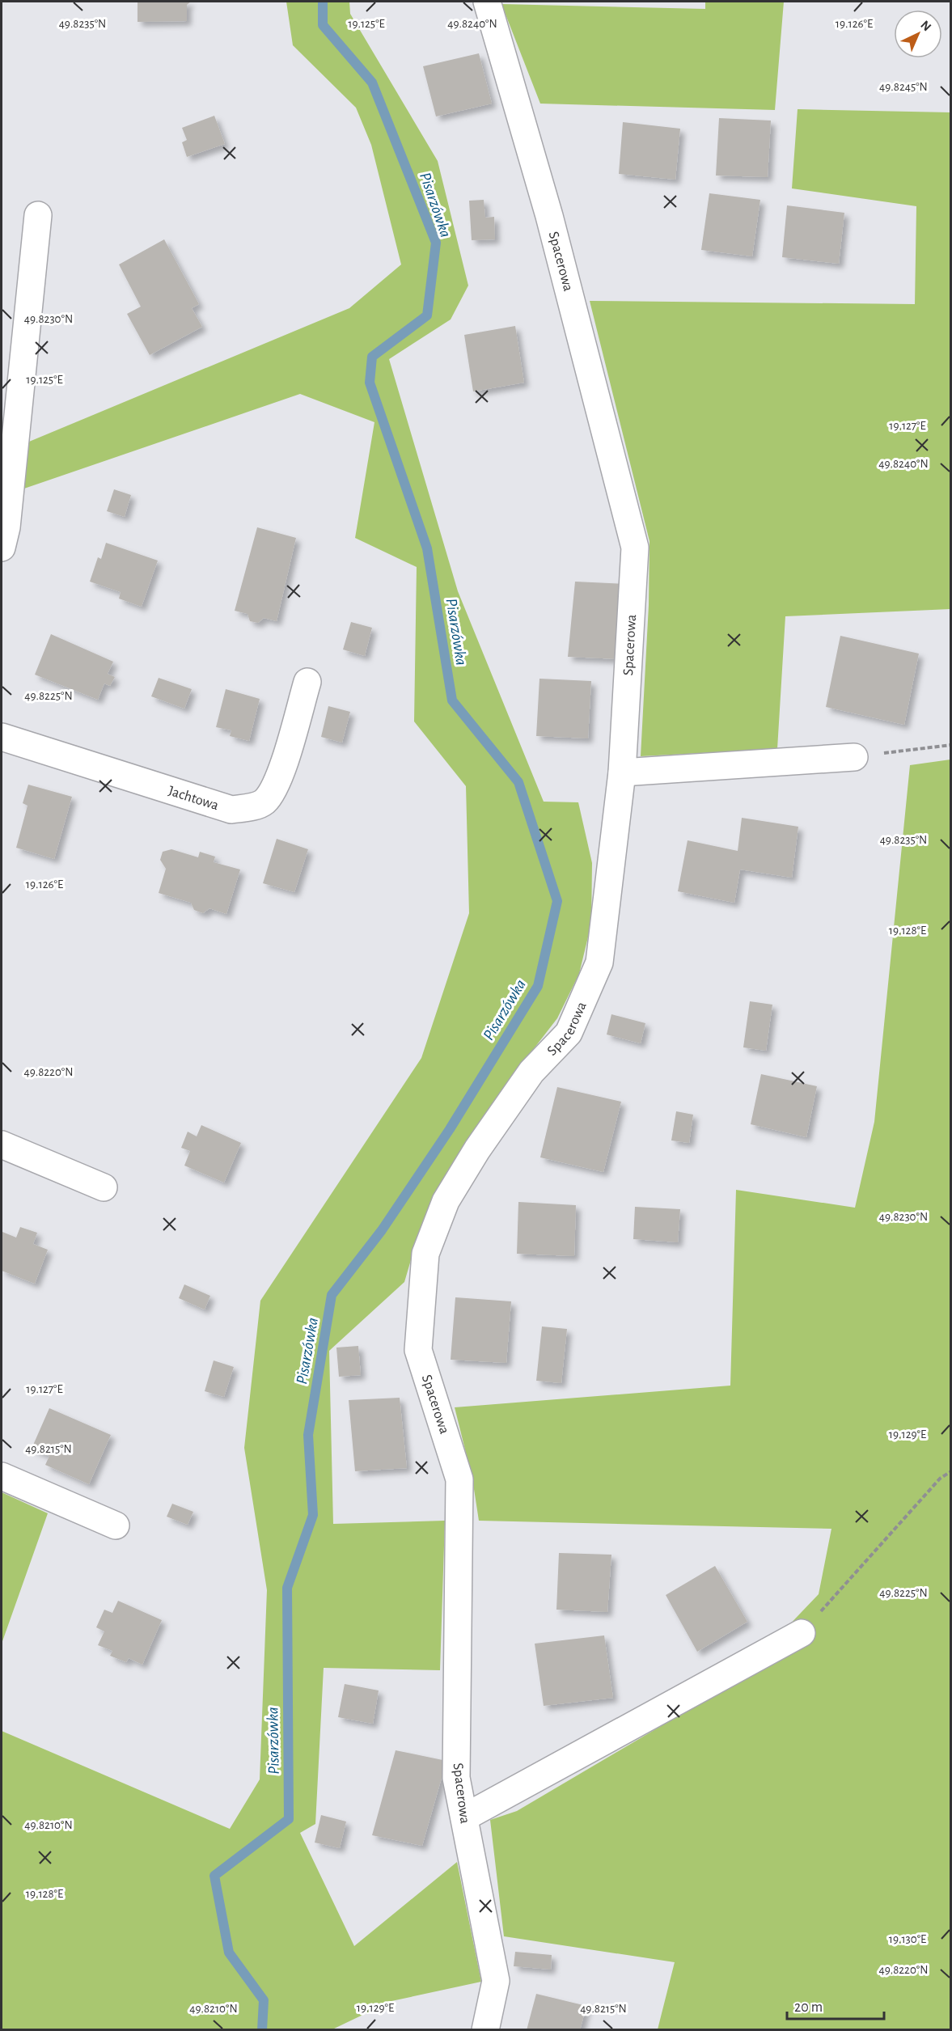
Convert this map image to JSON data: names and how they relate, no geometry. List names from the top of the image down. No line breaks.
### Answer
{"streets":{"street":["Spacerowa","Jachtowa"]},"water":["Pisarzówka"],"scale_bar":"20 m","north":"top right","coordinates":["49.8235°N","49.8240°N","19.125°E","19.126°E","49.8245°N","49.8230°N","19.127°E","49.8225°N","19.128°E","49.8220°N","19.129°E","49.8215°N","49.8210°N","19.130°E"]}
